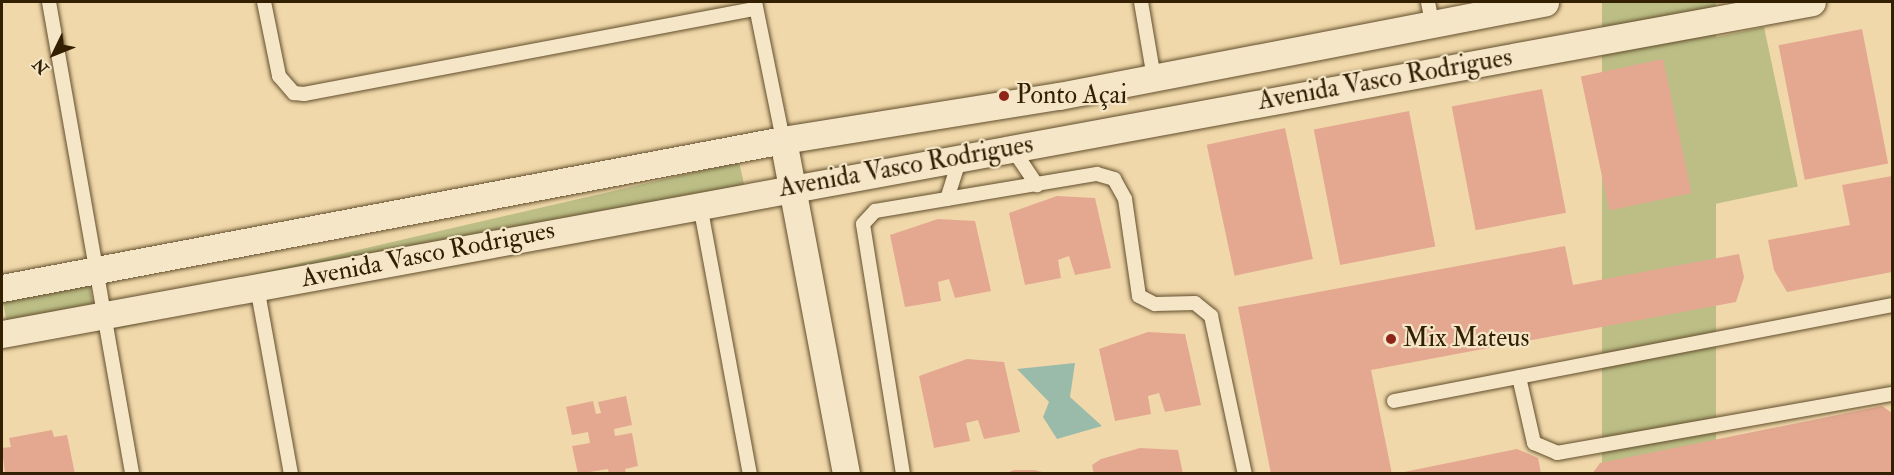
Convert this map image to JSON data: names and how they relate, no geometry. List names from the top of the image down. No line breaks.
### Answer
{"streets":{"street":["Avenida Vasco Rodrigues"]},"places":["Ponto Açai","Mix Mateus"],"north":"bottom left"}
